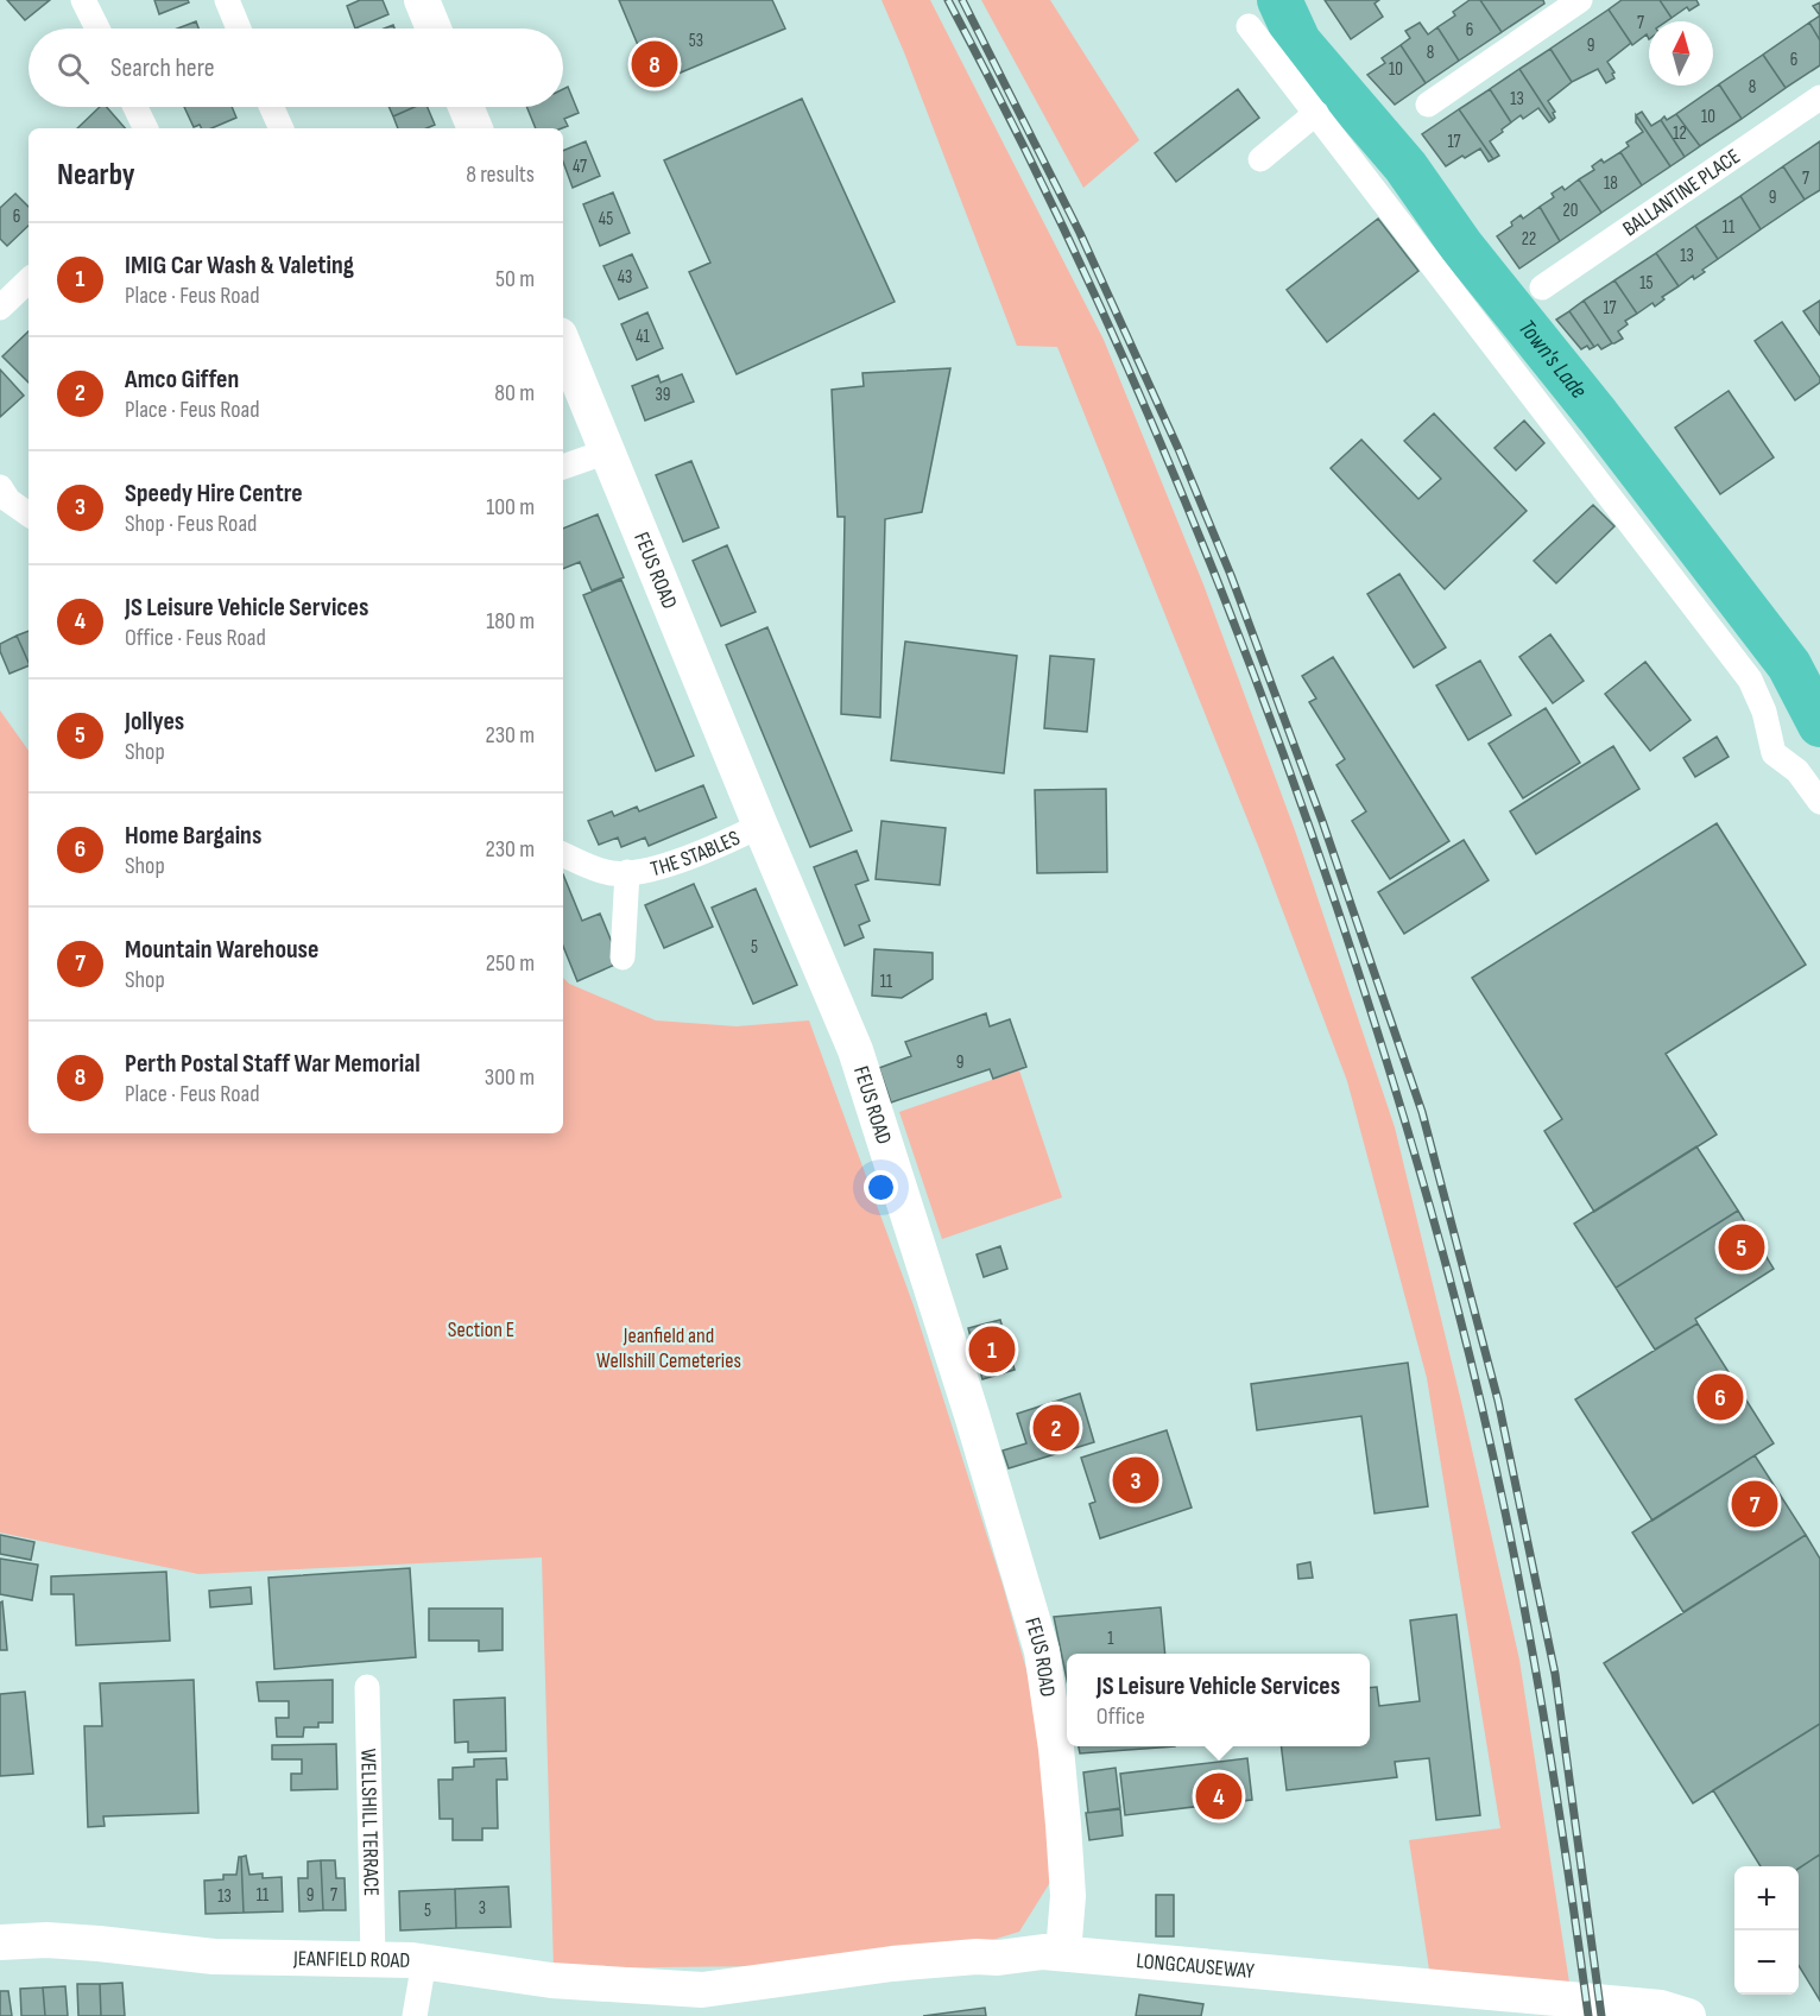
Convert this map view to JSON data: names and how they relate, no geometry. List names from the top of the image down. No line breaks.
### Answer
{"streets":{"street":["BALLANTINE PLACE","FEUS ROAD","THE STABLES","WELLSHILL TERRACE","JEANFIELD ROAD","LONGCAUSEWAY"]},"crossings":[["FEUS ROAD","THE STABLES"],["FEUS ROAD","LONGCAUSEWAY"],["WELLSHILL TERRACE","JEANFIELD ROAD"],["JEANFIELD ROAD","LONGCAUSEWAY"]],"water":["Town's Lade"],"parks":["Section E","Jeanfield and Wellshill Cemeteries"],"house_numbers":["7","6","53","9","8","6","10","8","13","10","12","17","47","7","18","9","20","6","45","11","22","13","43","15","17","41","39","5","11","9","1","11","9","7","13","3","5"],"north":"top","page":{"search":"Search here","pins":["8","5","1","6","2","3","7","4"],"heading":["Nearby","8 results"],"list":[{"mark":"1","name":"IMIG Car Wash & Valeting","note":"Place · Feus Road","value":"50 m"},{"mark":"2","name":"Amco Giffen","note":"Place · Feus Road","value":"80 m"},{"mark":"3","name":"Speedy Hire Centre","note":"Shop · Feus Road","value":"100 m"},{"mark":"4","name":"JS Leisure Vehicle Services","note":"Office · Feus Road","value":"180 m"},{"mark":"5","name":"Jollyes","note":"Shop","value":"230 m"},{"mark":"6","name":"Home Bargains","note":"Shop","value":"230 m"},{"mark":"7","name":"Mountain Warehouse","note":"Shop","value":"250 m"},{"mark":"8","name":"Perth Postal Staff War Memorial","note":"Place · Feus Road","value":"300 m"}],"popup":["JS Leisure Vehicle Services","Office"],"map_buttons":["+","−"]}}
